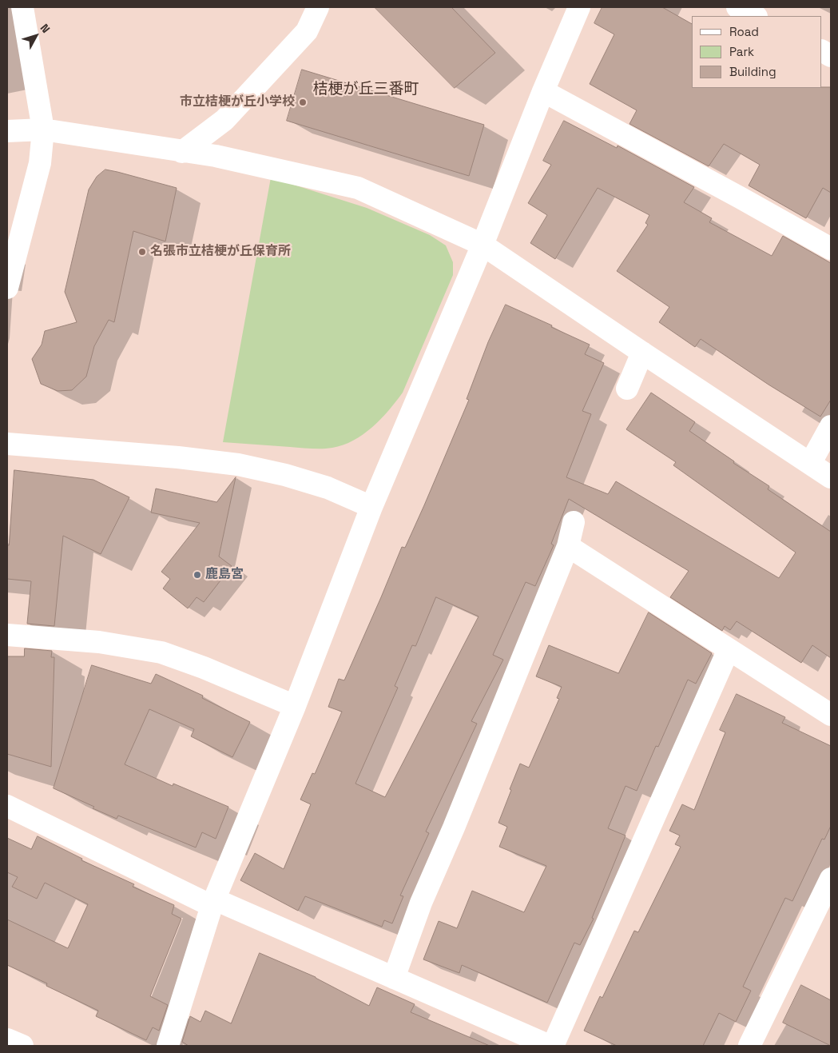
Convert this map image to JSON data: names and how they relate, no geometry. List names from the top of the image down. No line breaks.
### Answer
{"districts":["桔梗が丘三番町"],"places":["市立桔梗が丘小学校","名張市立桔梗が丘保育所","鹿島宮"],"legend":["Road","Park","Building"],"north":"top right"}
